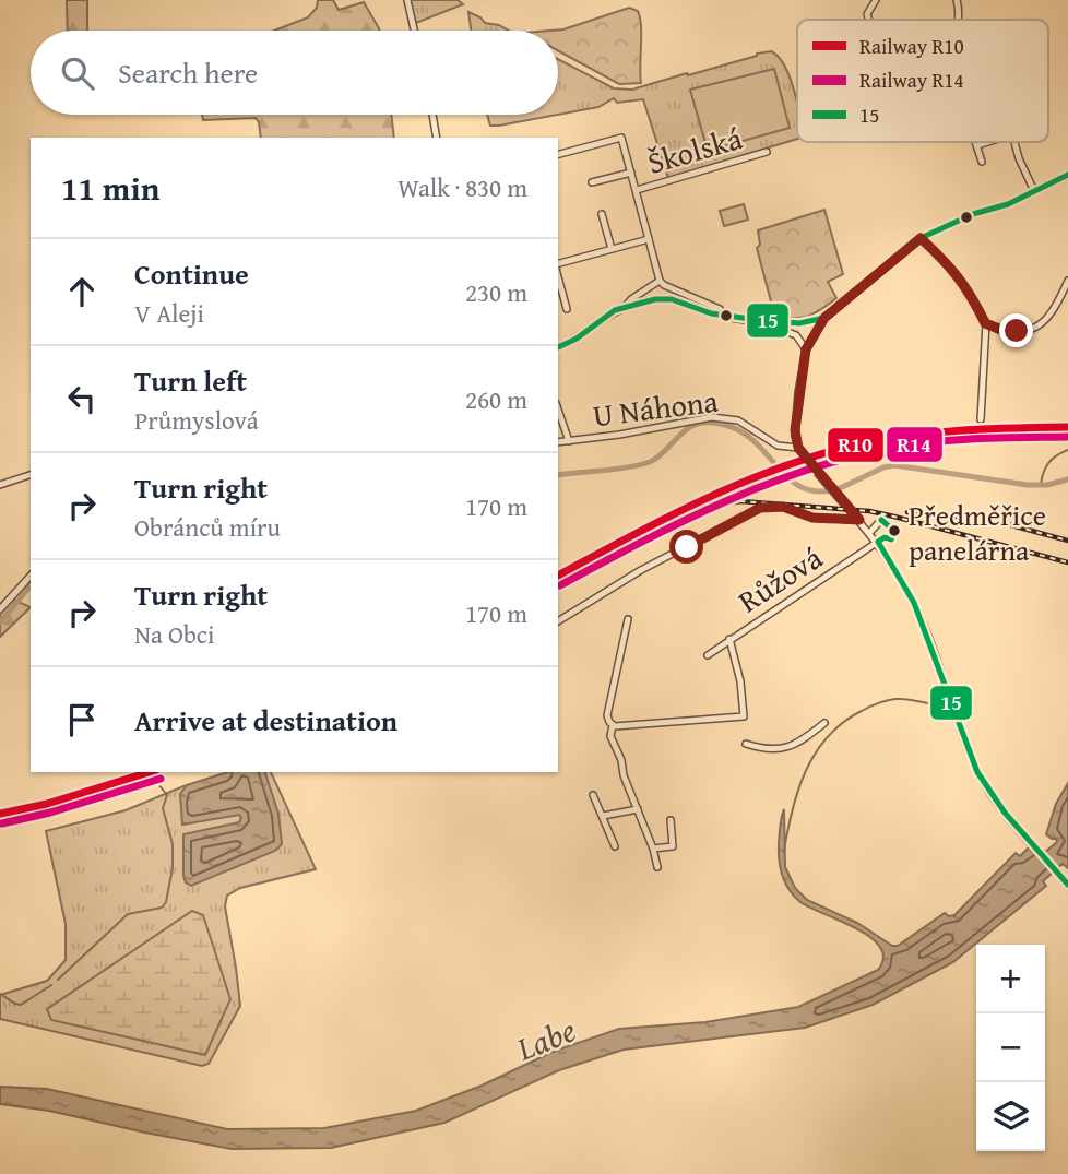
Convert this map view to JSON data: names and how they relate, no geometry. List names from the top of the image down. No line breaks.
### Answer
{"streets":{"street":["Školská","U Náhona","Růžová"]},"water":["Labe"],"places":["Předměřice panelárna"],"lines":["transit line 15","rail line R10","rail line R14"],"legend":["Railway R10","Railway R14","15"],"page":{"search":"Search here","heading":["11 min","Walk · 830 m"],"list":[["Continue","V Aleji","230 m"],["Turn left","Průmyslová","260 m"],["Turn right","Obránců míru","170 m"],["Turn right","Na Obci","170 m"],"Arrive at destination"],"map_buttons":["+","−"]}}
